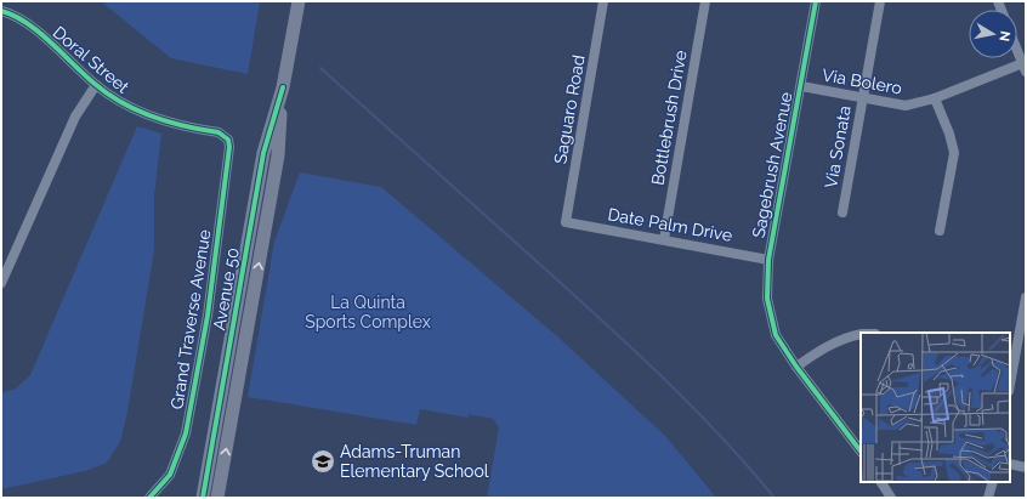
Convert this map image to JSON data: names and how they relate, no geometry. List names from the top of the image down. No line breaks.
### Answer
{"streets":{"main road":["Avenue 50"],"street":["Doral Street","Via Bolero","Saguaro Road","Bottlebrush Drive","Via Sonata","Sagebrush Avenue","Date Palm Drive","Grand Traverse Avenue"]},"crossings":[["Doral Street","Grand Traverse Avenue"],["Via Bolero","Via Sonata"],["Via Bolero","Sagebrush Avenue"],["Saguaro Road","Date Palm Drive"],["Bottlebrush Drive","Date Palm Drive"],["Sagebrush Avenue","Date Palm Drive"]],"parks":["La Quinta Sports Complex"],"places":{"school or university":["Adams-Truman Elementary School"]},"north":"right"}
